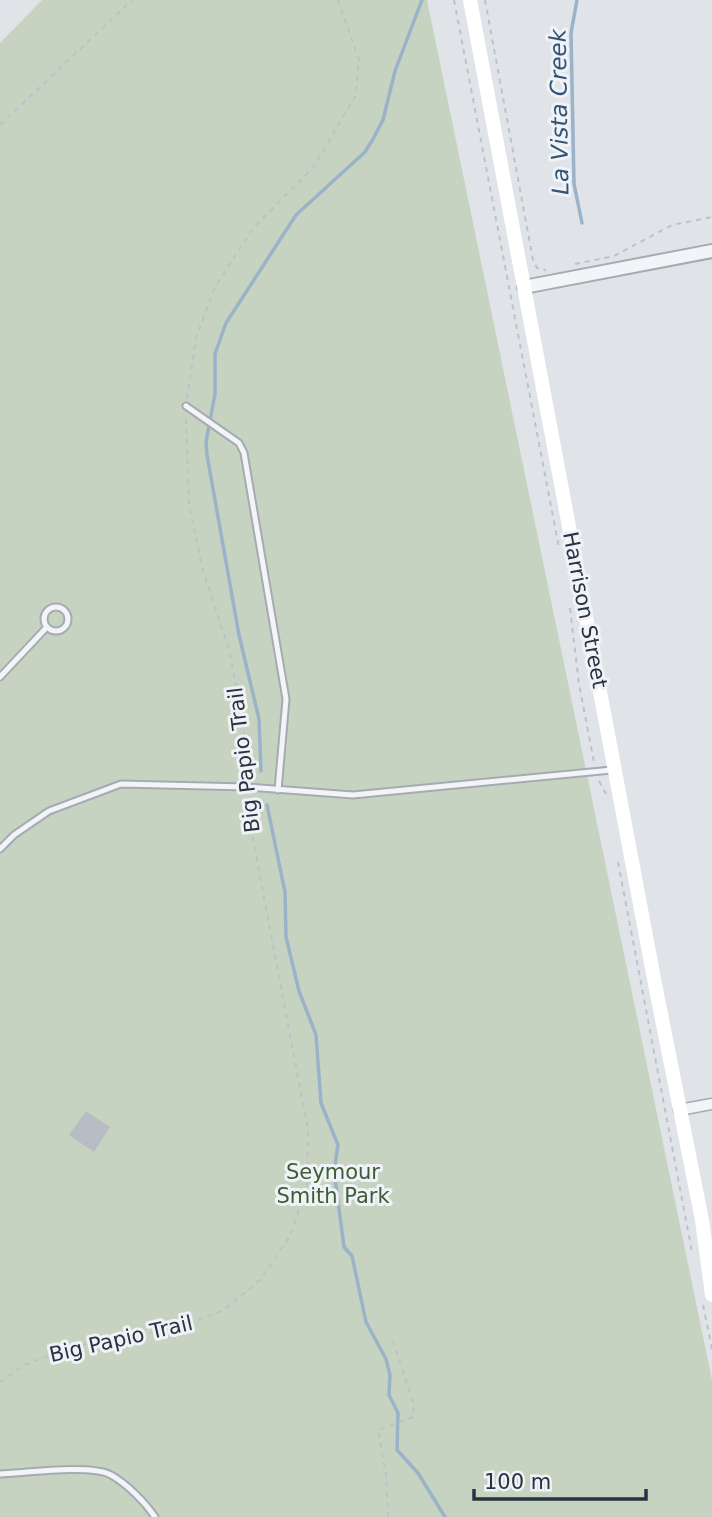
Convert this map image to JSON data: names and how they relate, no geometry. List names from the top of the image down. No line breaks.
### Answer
{"streets":{"main road":["Harrison Street"],"path":["Big Papio Trail"]},"water":["La Vista Creek"],"parks":["Seymour Smith Park"],"scale_bar":"100 m"}
